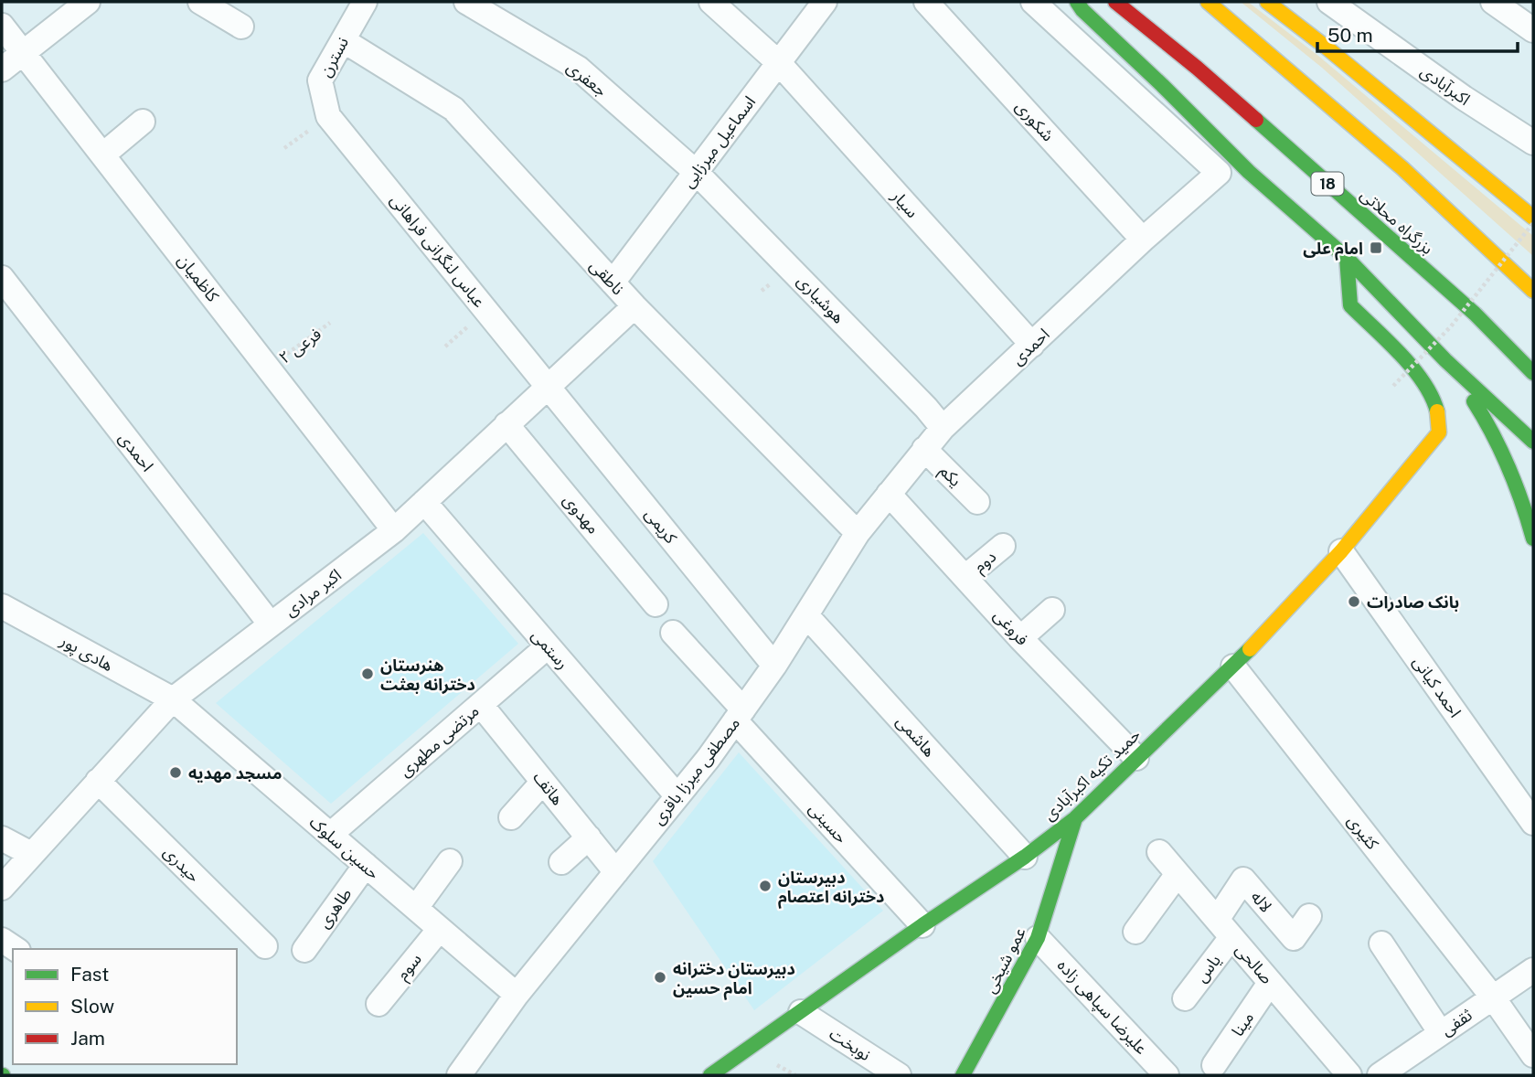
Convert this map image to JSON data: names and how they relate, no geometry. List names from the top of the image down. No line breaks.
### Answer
{"streets":{"main road":["18","بزرگراه محلاتی","حمید تکیه اکبرآبادی","عمو شیخی"],"street":["نسترن","جعفری","اکبرآبادی","شکوری","اسماعیل میرزایی","سیار","عباس لنگرانی فراهانی","ناطقی","کاظمیان","هوشیاری","احمدی","یکم","مهدوی","کریمی","دوم","اکبر مرادی","فروغی","رستمی","هادی پور","احمد کیانی","هاشمی","مرتضی مطهری","مصطفی میرزا باقری","هاتف","حسینی","کثیری","حسین سلوک","حیدری","لاله","طاهری","صالحی","سوم","یاس","علیرضا سپاهی زاده","ثقفی","مینا","نوبخت"],"path":["فرعی ۲"]},"crossings":[["نسترن","عباس لنگرانی فراهانی"],["نسترن","ناطقی"],["جعفری","اسماعیل میرزایی"],["جعفری","هوشیاری"],["شکوری","احمدی"],["اسماعیل میرزایی","سیار"],["اسماعیل میرزایی","ناطقی"],["اسماعیل میرزایی","هوشیاری"],["سیار","احمدی"],["عباس لنگرانی فراهانی","کریمی"],["عباس لنگرانی فراهانی","اکبر مرادی"],["ناطقی","احمدی"],["ناطقی","اکبر مرادی"],["ناطقی","مصطفی میرزا باقری"],["کاظمیان","فرعی ۲"],["کاظمیان","اکبر مرادی"],["هوشیاری","احمدی"],["احمدی","یکم"],["احمدی","اکبر مرادی"],["احمدی","فروغی"],["احمدی","مصطفی میرزا باقری"],["مهدوی","اکبر مرادی"],["کریمی","اکبر مرادی"],["کریمی","مصطفی میرزا باقری"],["دوم","فروغی"],["اکبر مرادی","رستمی"],["اکبر مرادی","هادی پور"],["اکبر مرادی","حسین سلوک"],["اکبر مرادی","حیدری"],["فروغی","حمید تکیه اکبرآبادی"],["رستمی","مرتضی مطهری"],["رستمی","مصطفی میرزا باقری"],["هادی پور","حسین سلوک"],["احمد کیانی","حمید تکیه اکبرآبادی"],["هاشمی","مصطفی میرزا باقری"],["هاشمی","حمید تکیه اکبرآبادی"],["مرتضی مطهری","هاتف"],["مرتضی مطهری","حسین سلوک"],["مصطفی میرزا باقری","هاتف"],["مصطفی میرزا باقری","حسینی"],["مصطفی میرزا باقری","حسین سلوک"],["حمید تکیه اکبرآبادی","حسینی"],["حمید تکیه اکبرآبادی","کثیری"],["حمید تکیه اکبرآبادی","عمو شیخی"],["حمید تکیه اکبرآبادی","نوبخت"],["کثیری","ثقفی"],["حسین سلوک","طاهری"],["حسین سلوک","سوم"],["لاله","صالحی"],["لاله","یاس"],["عمو شیخی","علیرضا سپاهی زاده"],["صالحی","یاس"],["صالحی","مینا"]],"places":{"transit":["امام علی"],"other":["بانک صادرات","هنرستان دخترانه بعثت","مسجد مهدیه","دبیرستان دخترانه اعتصام","دبیرستان دخترانه امام حسین"]},"legend":["Fast","Slow","Jam"],"scale_bar":"50 m"}
